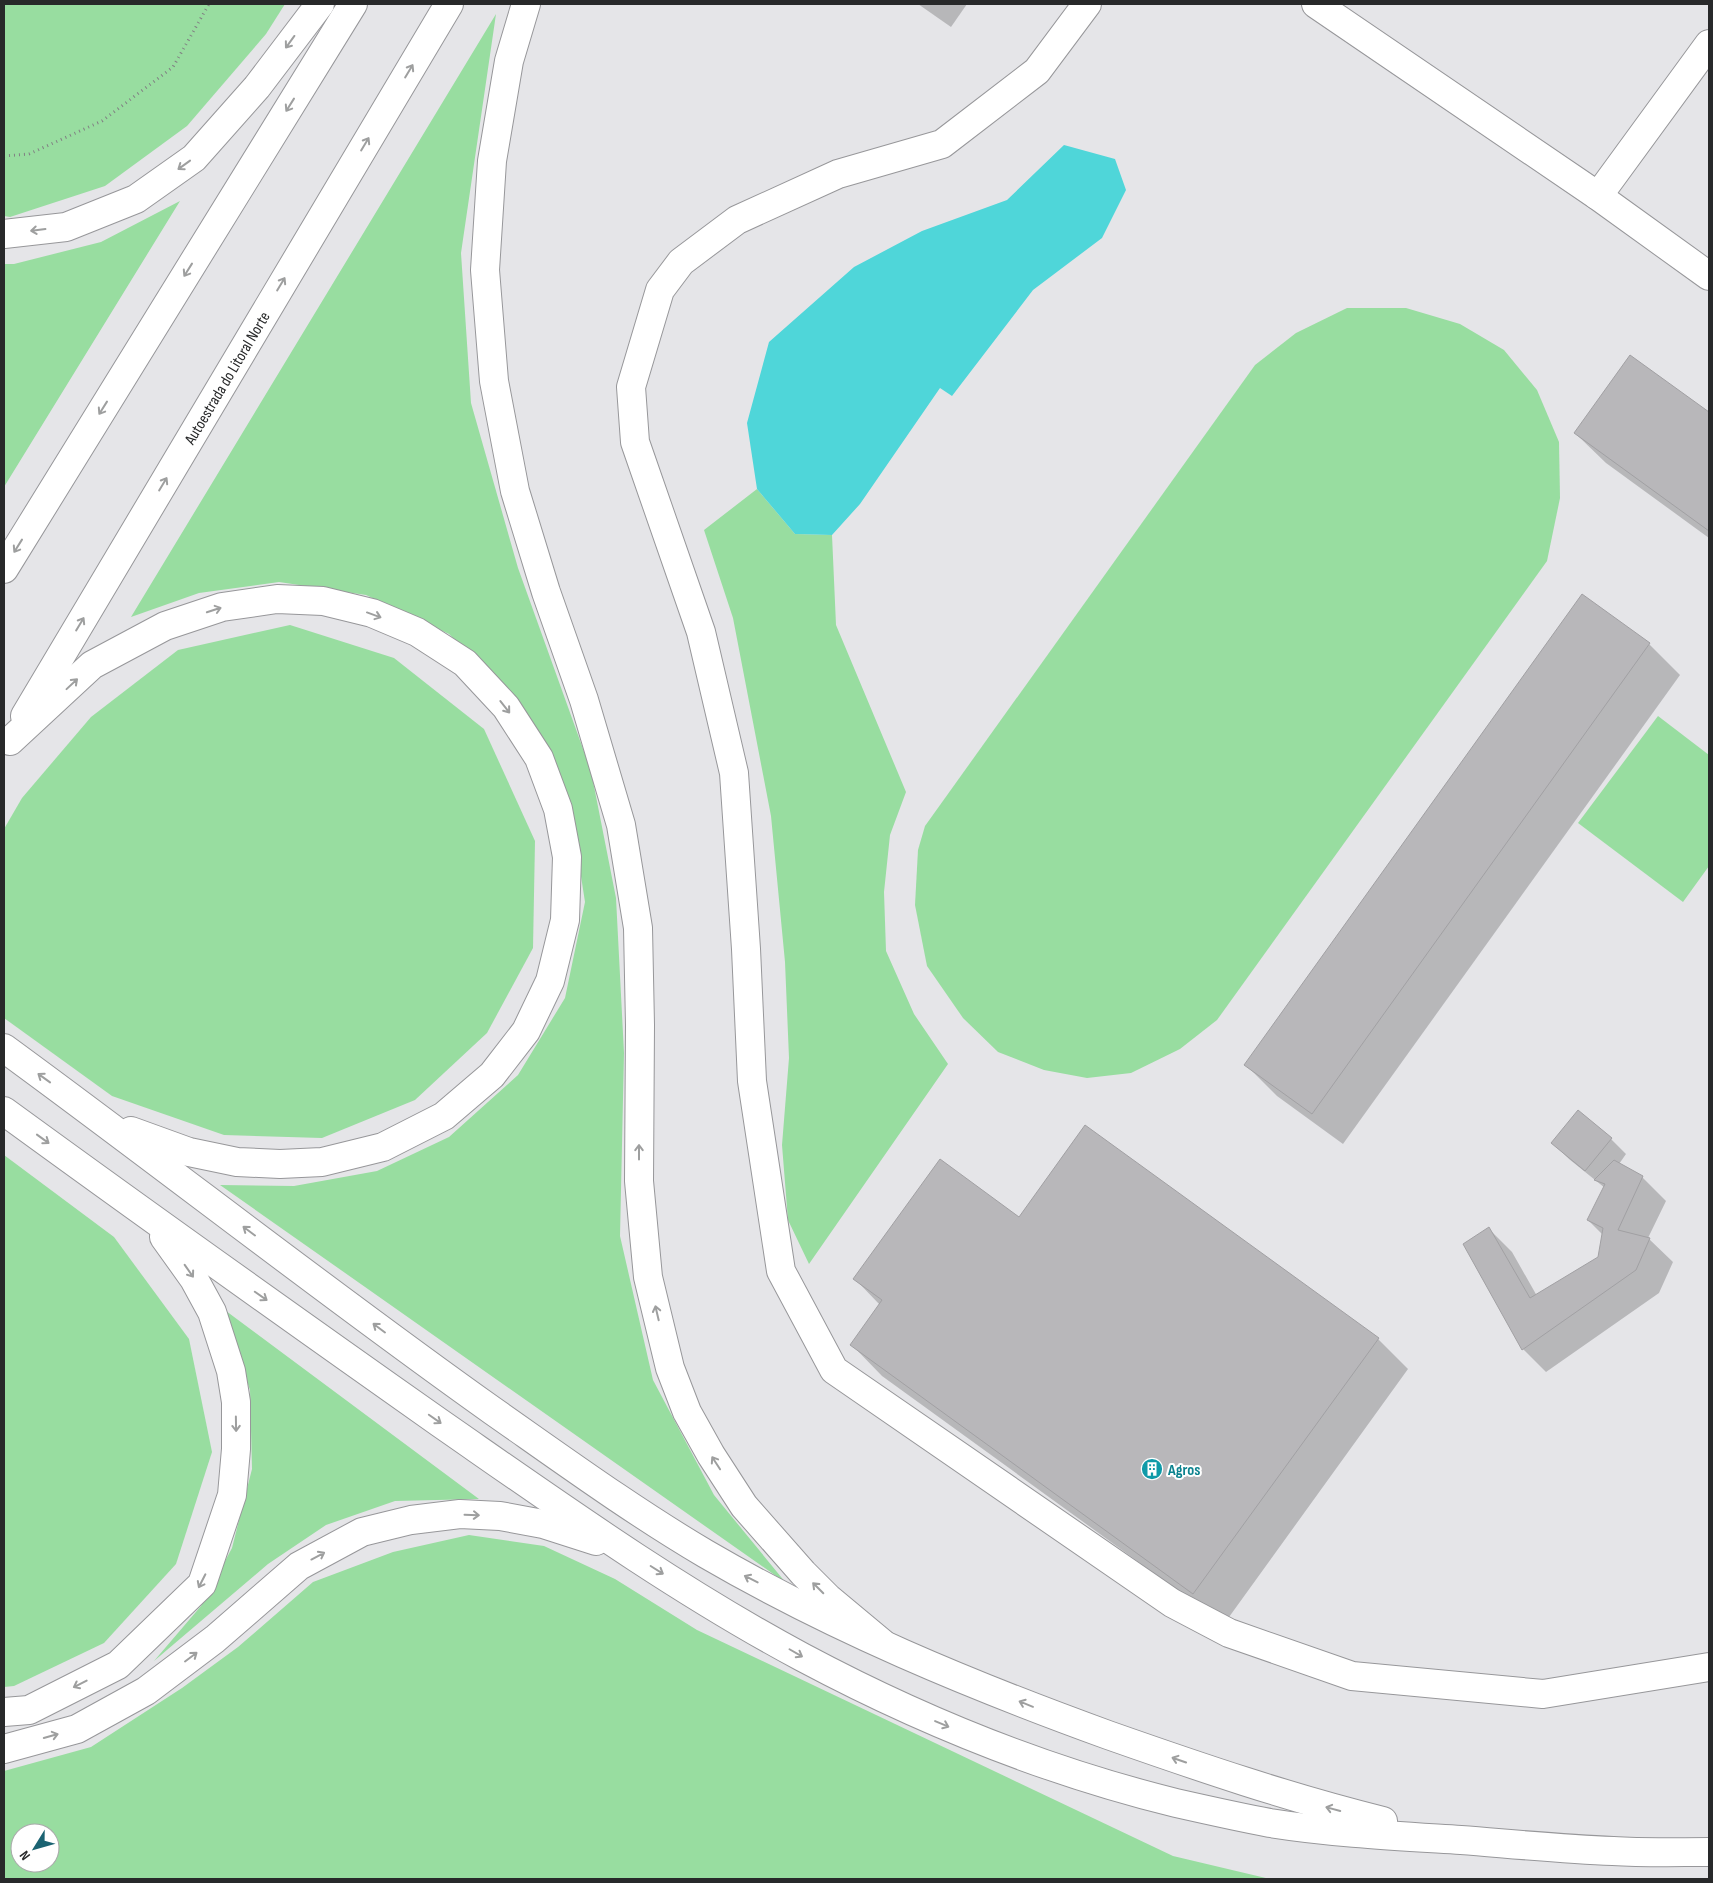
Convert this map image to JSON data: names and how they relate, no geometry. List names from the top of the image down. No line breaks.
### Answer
{"streets":{"main road":["Autoestrada do Litoral Norte"]},"places":{"building":["Agros"]},"north":"bottom left"}
